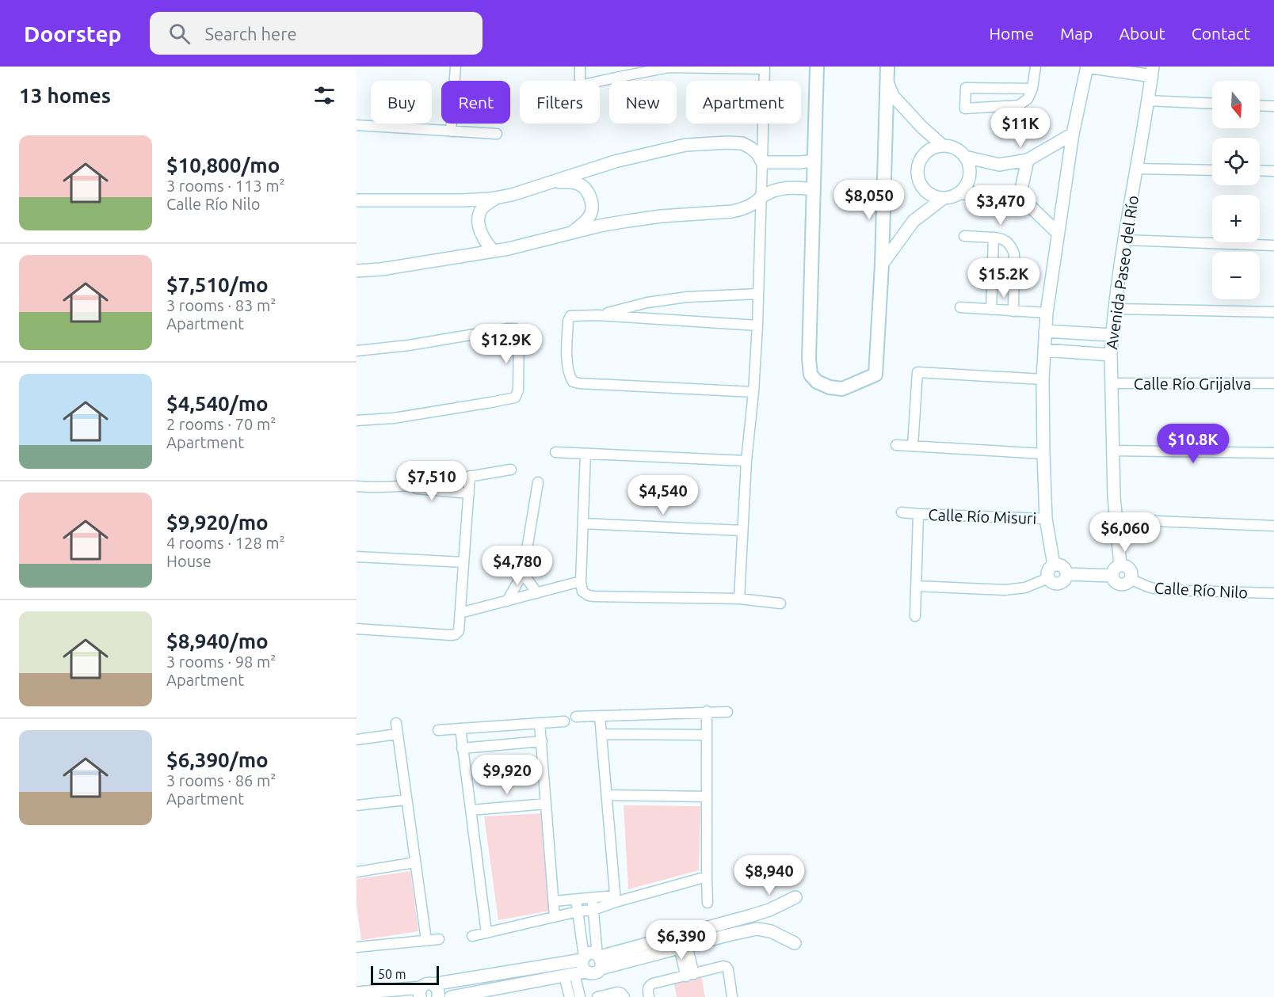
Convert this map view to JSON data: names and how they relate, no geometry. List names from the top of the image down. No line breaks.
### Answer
{"streets":{"street":["Avenida Paseo del Río","Calle Río Grijalva","Calle Río Misuri","Calle Río Nilo"]},"crossings":[["Avenida Paseo del Río","Calle Río Grijalva"],["Avenida Paseo del Río","Calle Río Nilo"]],"scale_bar":"50 m","north":"bottom","page":{"header":"Doorstep","search":"Search here","nav":["Home","Map","About","Contact"],"heading":"13 homes","map_buttons":["+","−"],"chip":["Buy","Rent","Filters","New","Apartment"],"price":["$11K","$8,050","$3,470","$15.2K","$12.9K","$10.8K","$7,510","$4,540","$6,060","$4,780","$9,920","$8,940","$6,390"],"list":[{"name":"$10,800/mo","note":"3 rooms · 113 m² · Calle Río Nilo"},{"name":"$7,510/mo","note":"3 rooms · 83 m² · Apartment"},{"name":"$4,540/mo","note":"2 rooms · 70 m² · Apartment"},{"name":"$9,920/mo","note":"4 rooms · 128 m² · House"},{"name":"$8,940/mo","note":"3 rooms · 98 m² · Apartment"},{"name":"$6,390/mo","note":"3 rooms · 86 m² · Apartment"}],"scale":"50 m"}}
